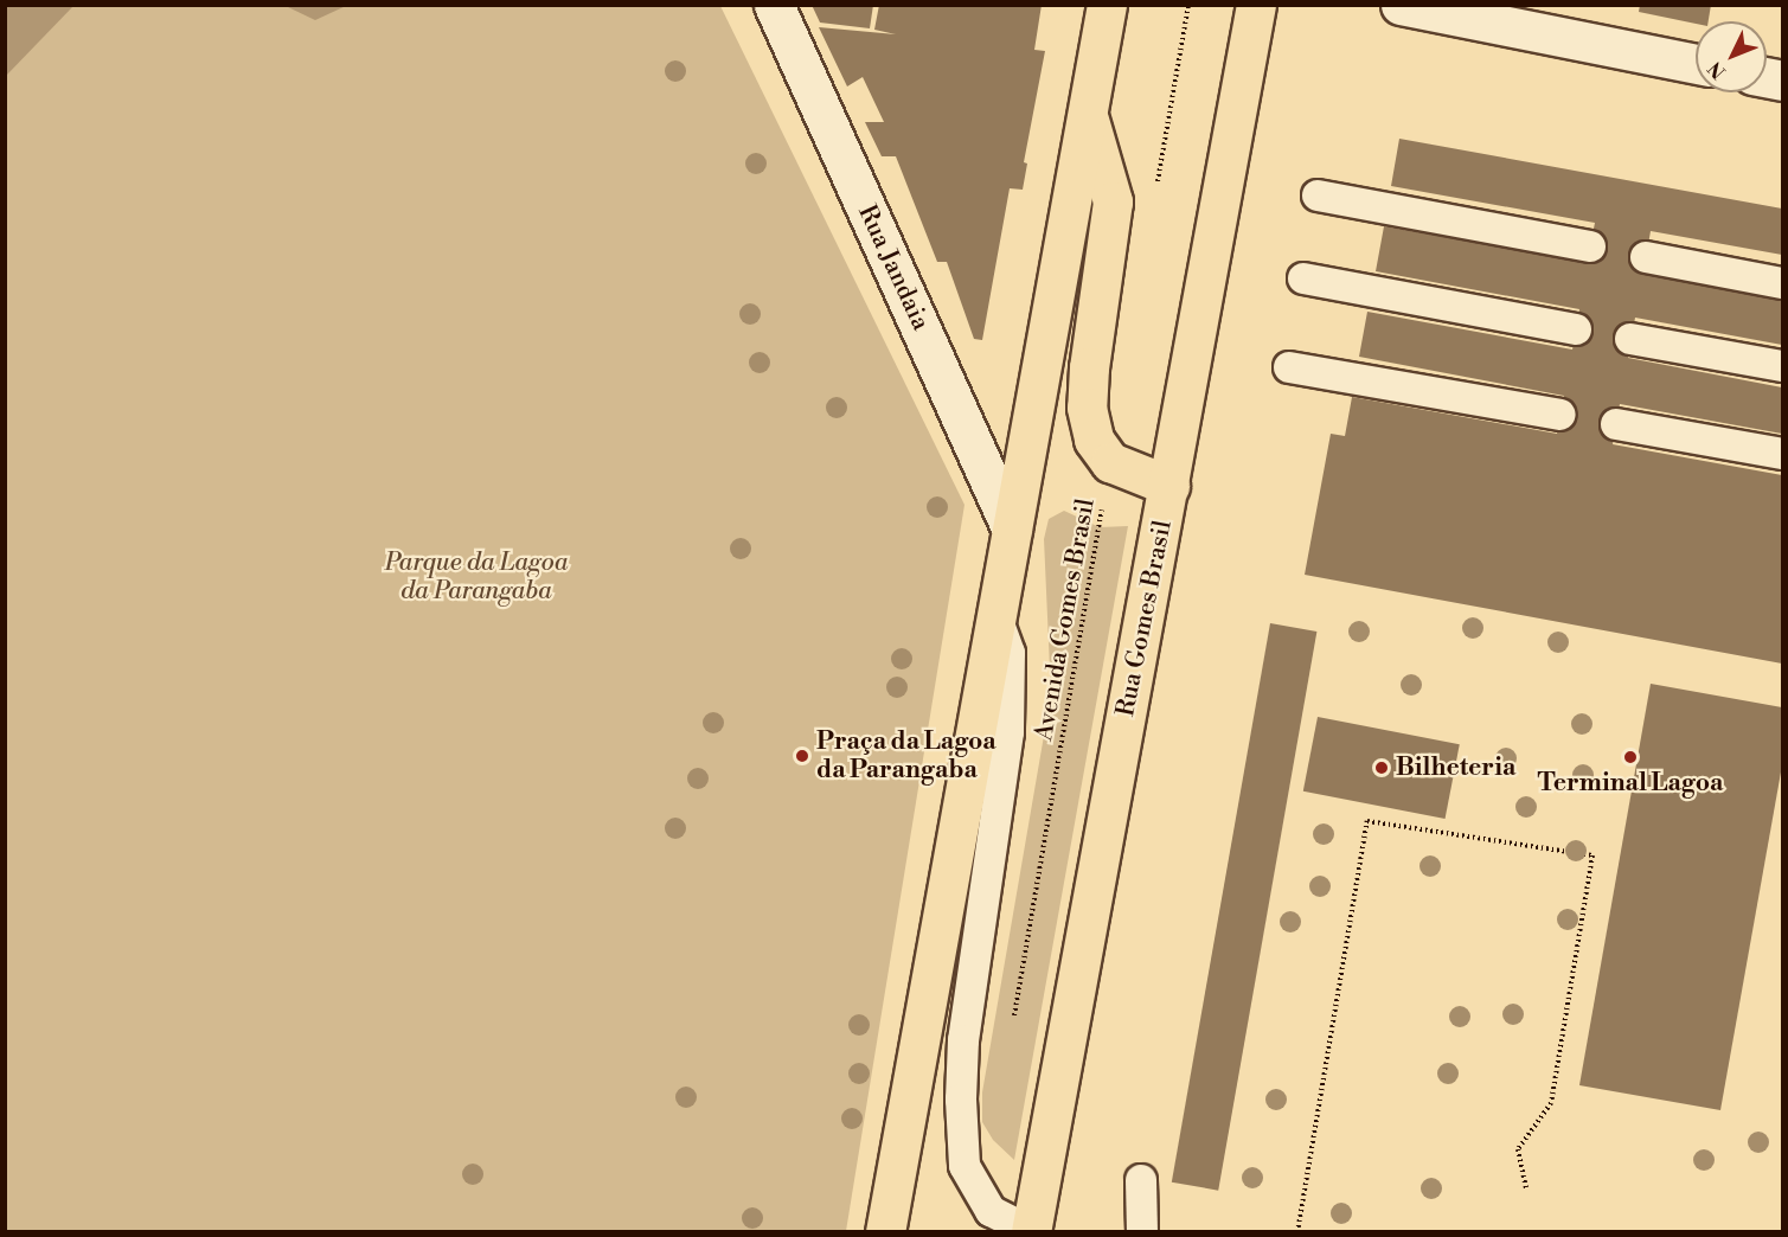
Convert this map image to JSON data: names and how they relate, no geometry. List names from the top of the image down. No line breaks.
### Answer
{"streets":{"main road":["Rua Gomes Brasil"],"street":["Rua Jandaia"],"path":["Avenida Gomes Brasil"]},"parks":["Parque da Lagoa da Parangaba"],"places":["Praça da Lagoa da Parangaba","Terminal Lagoa","Bilheteria"],"north":"bottom left"}
